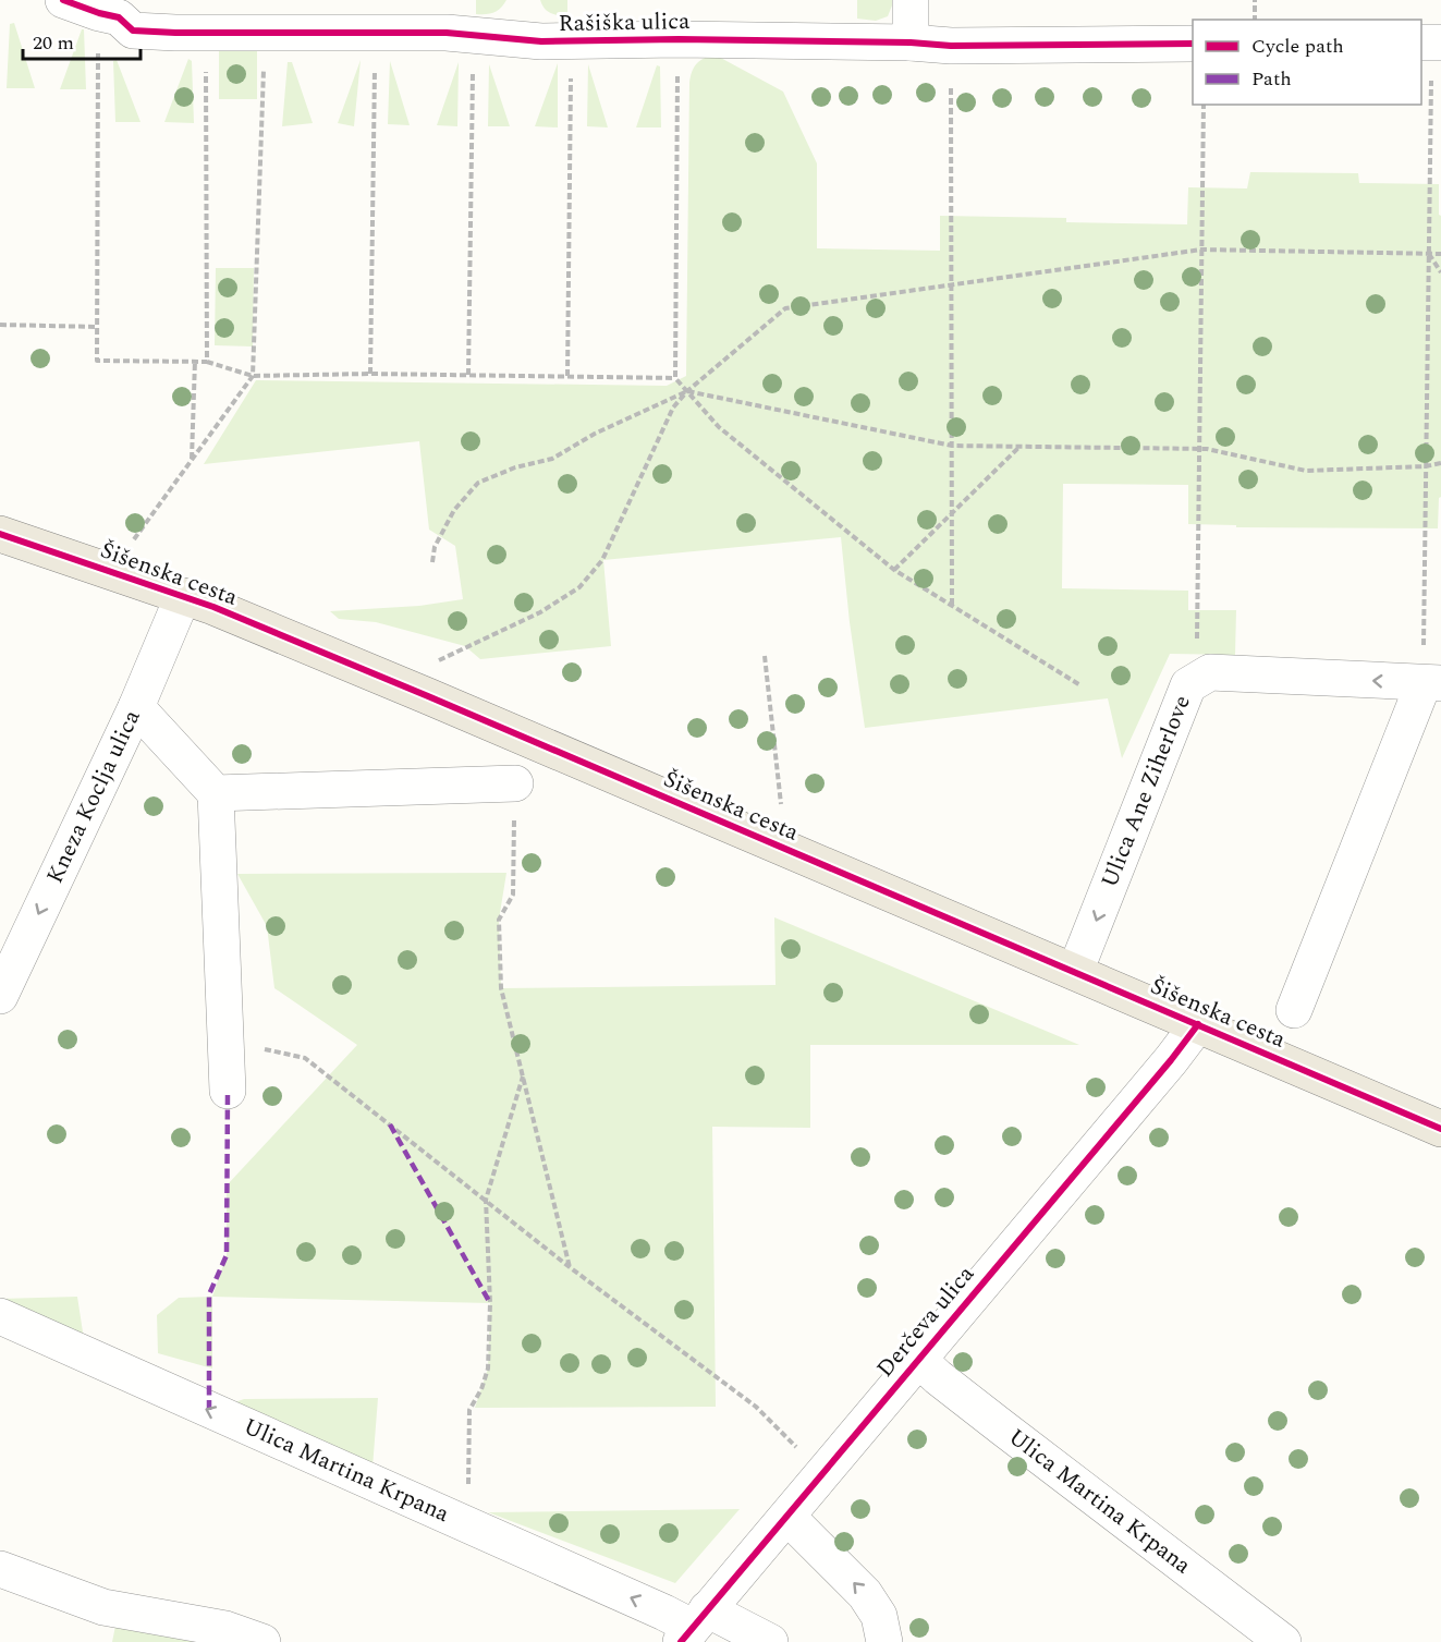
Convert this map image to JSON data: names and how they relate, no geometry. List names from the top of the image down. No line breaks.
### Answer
{"streets":{"main road":["Šišenska cesta"],"street":["Rašiška ulica","Ulica Ane Ziherlove","Kneza Koclja ulica","Derčeva ulica","Ulica Martina Krpana"]},"crossings":[["Šišenska cesta","Ulica Ane Ziherlove"],["Šišenska cesta","Kneza Koclja ulica"],["Šišenska cesta","Derčeva ulica"],["Derčeva ulica","Ulica Martina Krpana"]],"one_way":["Ulica Ane Ziherlove","Kneza Koclja ulica"],"legend":["Cycle path","Path"],"scale_bar":"20 m"}
